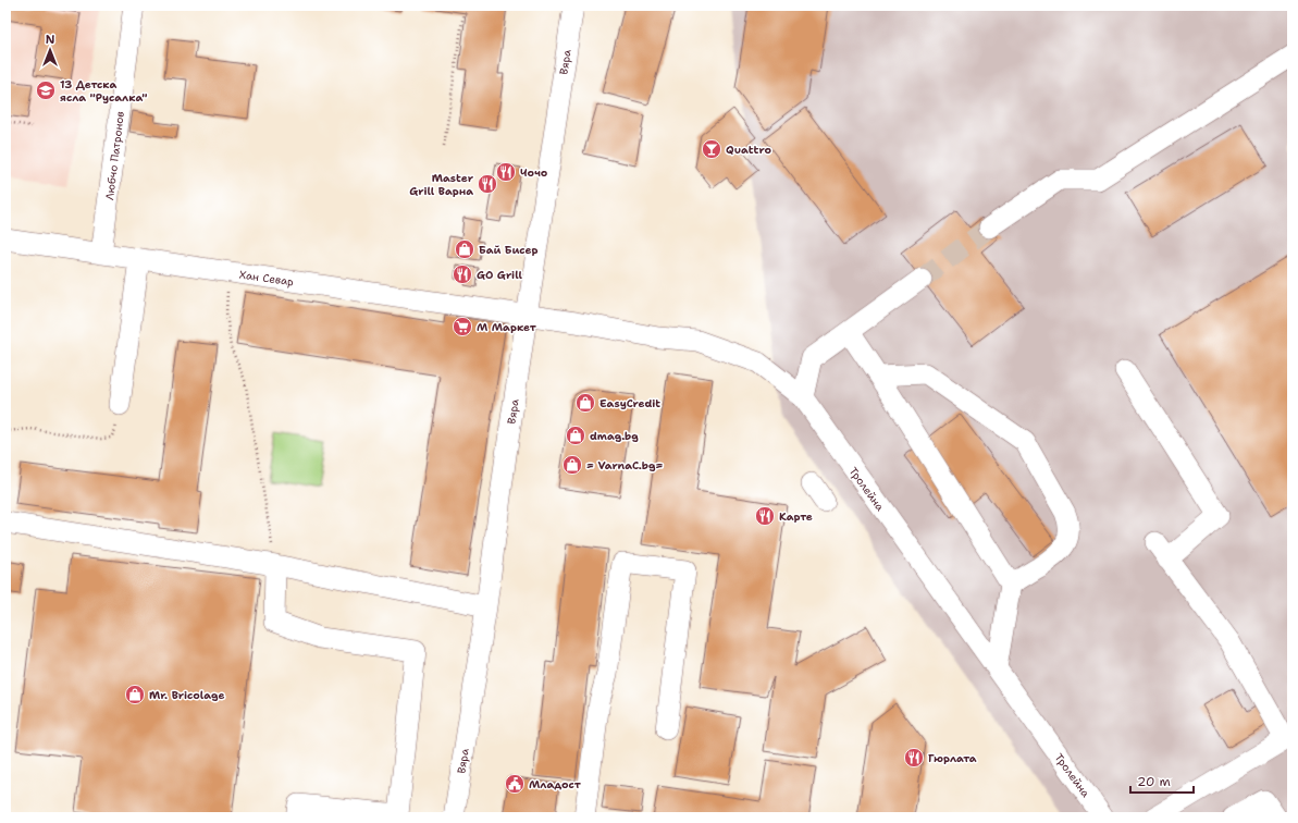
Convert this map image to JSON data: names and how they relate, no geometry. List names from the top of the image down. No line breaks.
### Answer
{"streets":{"street":["Вяра","Любчо Патронов","Хан Севар","Тролейна"]},"crossings":[["Вяра","Хан Севар"],["Вяра","Тролейна"],["Любчо Патронов","Хан Севар"],["Хан Севар","Тролейна"]],"places":{"school or university":["13 Детска ясла \"Русалка\""],"bar":["Quattro"],"restaurant":["Чочо","Master Grill Варна","GO Grill","Карте","Гюрлата"],"shop":["Бай Бисер","EasyCredit","dmag.bg","= VarnaC.bg=","Mr. Bricolage"],"supermarket":["М Маркет"],"public building":["Младост"]},"scale_bar":"20 m","north":"top"}
